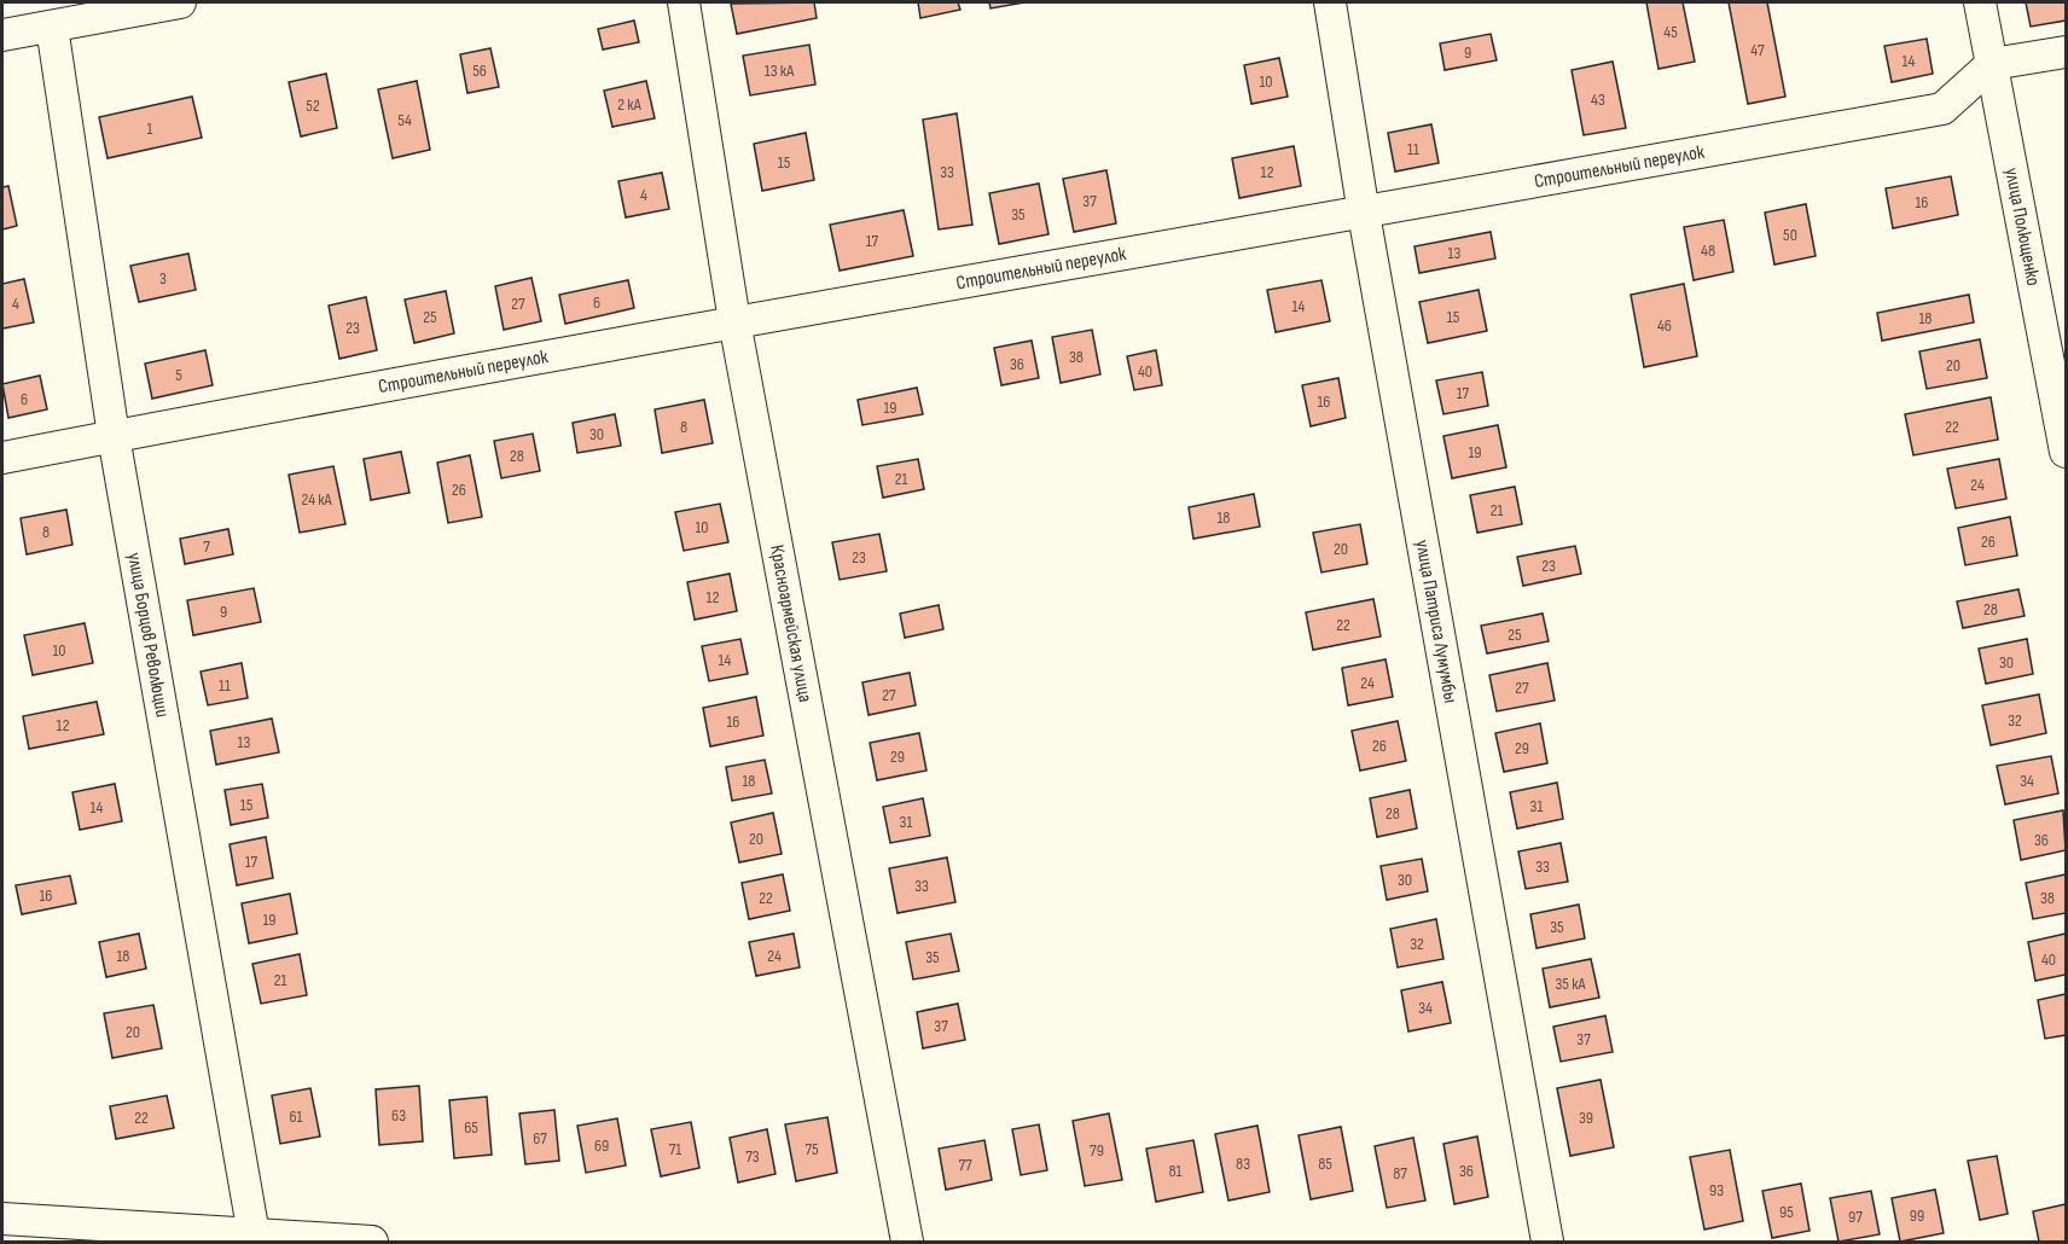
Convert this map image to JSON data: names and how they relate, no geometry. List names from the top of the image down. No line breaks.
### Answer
{"streets":{"street":["Строительный переулок","улица Полющенко","улица Патриса Лумумбы","Красноармейская улица","улица Борцов Революции"]},"crossings":[["Строительный переулок","улица Полющенко"],["Строительный переулок","улица Патриса Лумумбы"],["Строительный переулок","Красноармейская улица"],["Строительный переулок","улица Борцов Революции"]],"house_numbers":["45","47","9","14","56","13 кА","10","43","2 кА","52","54","1","11","15","33","12","4","37","16","35","50","17","48","13","3","6","4","27","14","25","15","18","46","23","38","36","20","40","5","17","6","16","19","8","22","30","19","28","21","24","26","24 кА","21","18","10","8","26","7","20","23","23","12","28","9","22","25","10","14","30","24","11","27","27","32","16","12","13","26","29","29","18","34","15","31","14","28","31","20","36","17","33","30","33","16","22","38","19","35","32","18","24","35","40","21","35 кА","34","37","20","37","63","61","22","39","65","67","69","71","75","79","73","83","85","77","81","36","87","93","95","99","97"]}
